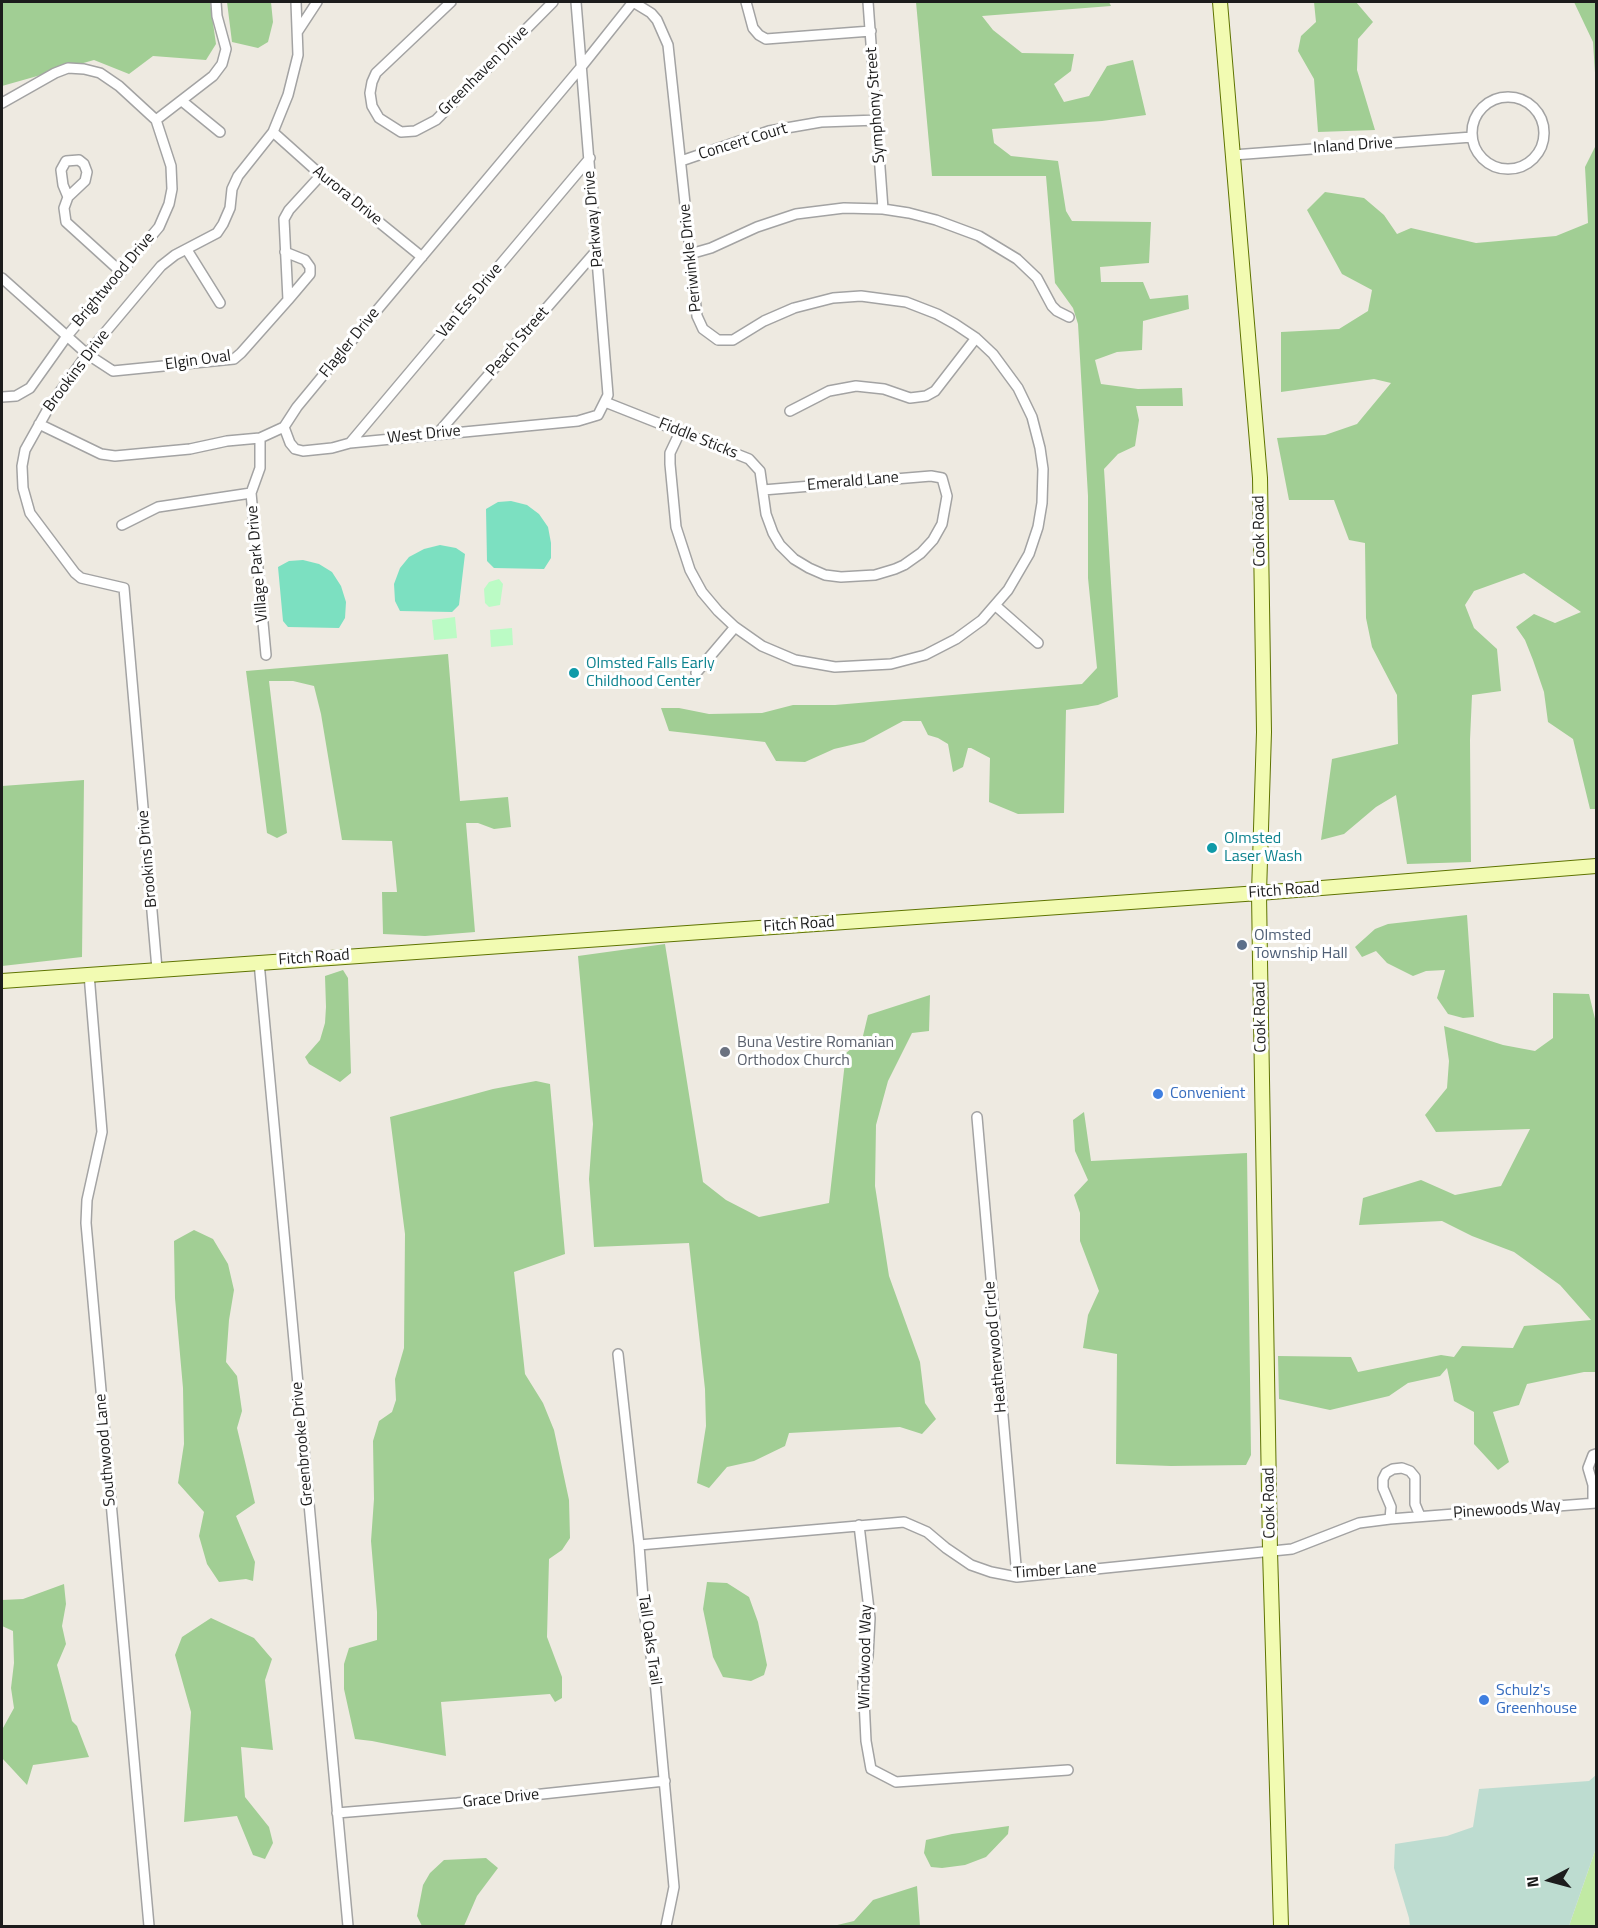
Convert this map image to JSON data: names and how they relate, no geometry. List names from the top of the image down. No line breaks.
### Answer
{"streets":{"street":["Greenhaven Drive","Symphony Street","Concert Court","Inland Drive","Aurora Drive","Parkway Drive","Periwinkle Drive","Brightwood Drive","Van Ess Drive","Peach Street","Flagler Drive","Elgin Oval","Brookins Drive","West Drive","Fiddle Sticks","Emerald Lane","Cook Road","Village Park Drive","Fitch Road","Heatherwood Circle","Greenbrooke Drive","Southwood Lane","Pinewoods Way","Timber Lane","Tall Oaks Trail","Windwood Way","Grace Drive"]},"crossings":[["Symphony Street","Concert Court"],["Concert Court","Periwinkle Drive"],["Inland Drive","Cook Road"],["Aurora Drive","Flagler Drive"],["Aurora Drive","Brookins Drive"],["Parkway Drive","Van Ess Drive"],["Parkway Drive","Peach Street"],["Parkway Drive","Flagler Drive"],["Parkway Drive","West Drive"],["Parkway Drive","Fiddle Sticks"],["Periwinkle Drive","Flagler Drive"],["Periwinkle Drive","Fiddle Sticks"],["Brightwood Drive","Elgin Oval"],["Van Ess Drive","West Drive"],["Peach Street","West Drive"],["Flagler Drive","Brookins Drive"],["Flagler Drive","West Drive"],["Flagler Drive","Village Park Drive"],["Elgin Oval","Brookins Drive"],["Brookins Drive","Fitch Road"],["West Drive","Fiddle Sticks"],["Fiddle Sticks","Emerald Lane"],["Cook Road","Fitch Road"],["Cook Road","Pinewoods Way"],["Cook Road","Timber Lane"],["Fitch Road","Greenbrooke Drive"],["Fitch Road","Southwood Lane"],["Heatherwood Circle","Timber Lane"],["Greenbrooke Drive","Grace Drive"],["Pinewoods Way","Timber Lane"],["Timber Lane","Tall Oaks Trail"],["Timber Lane","Windwood Way"],["Tall Oaks Trail","Grace Drive"]],"places":["Olmsted Falls Early Childhood Center","Olmsted Laser Wash","Olmsted Township Hall","Buna Vestire Romanian Orthodox Church","Convenient","Schulz's Greenhouse"],"north":"left"}
